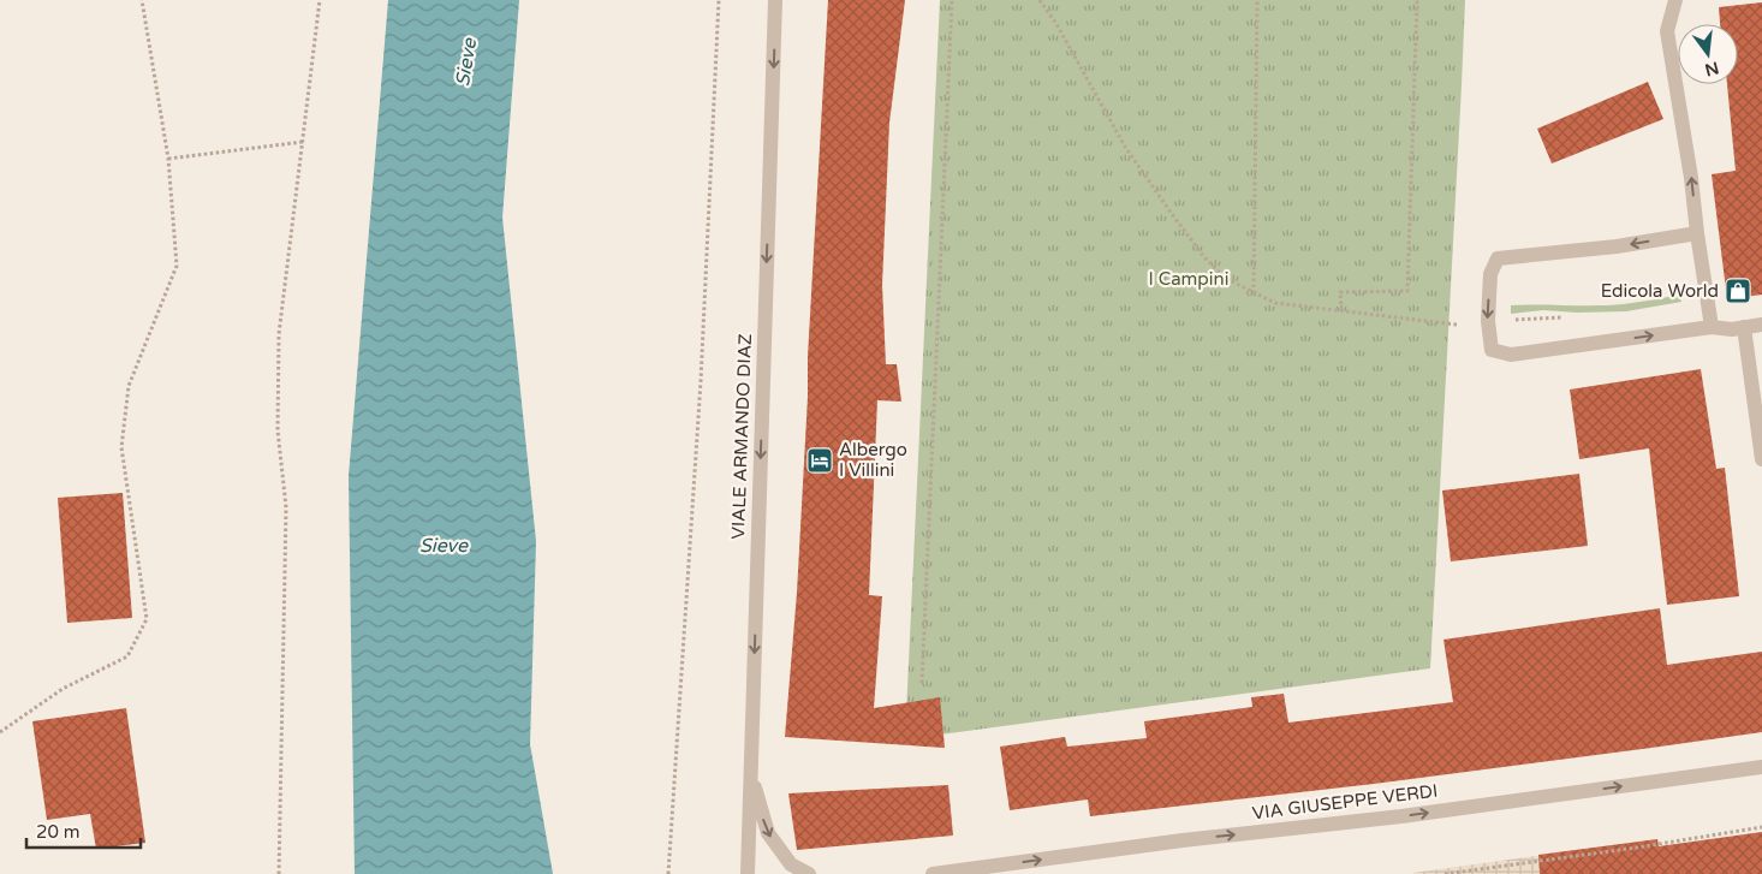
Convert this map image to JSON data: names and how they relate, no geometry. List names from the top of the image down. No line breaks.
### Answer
{"streets":{"street":["VIALE ARMANDO DIAZ","VIA GIUSEPPE VERDI"]},"one_way":["VIALE ARMANDO DIAZ","VIA GIUSEPPE VERDI"],"water":["Sieve"],"parks":["I Campini"],"places":{"shop":["Edicola World"],"hotel":["Albergo I Villini"]},"scale_bar":"20 m","north":"bottom"}
